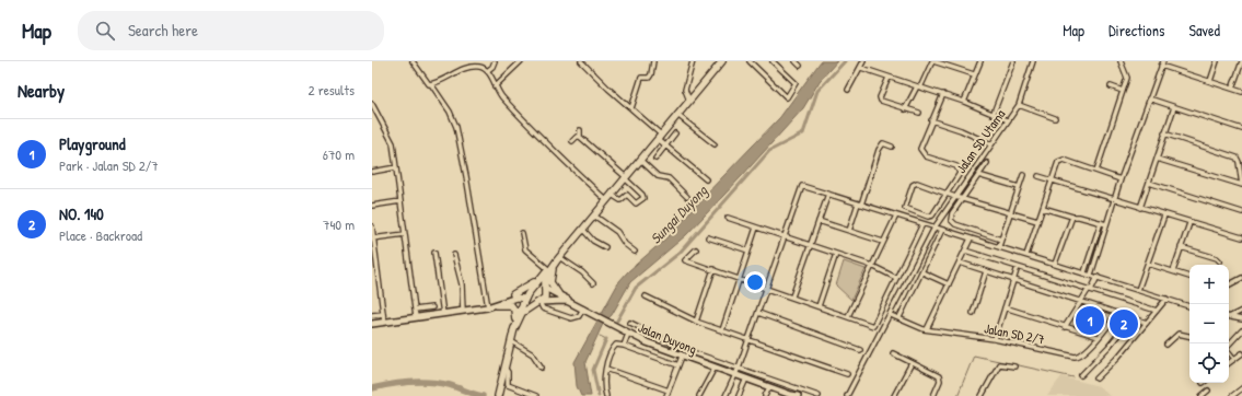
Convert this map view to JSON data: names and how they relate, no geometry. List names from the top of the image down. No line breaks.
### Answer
{"streets":{"main road":["Jalan Duyong"],"street":["Jalan SD Utama","Jalan SD 2/7"]},"crossings":[["Jalan SD Utama","Jalan SD 2/7"]],"water":["Sungai Duyong"],"page":{"header":"Map","search":"Search here","nav":["Map","Directions","Saved"],"heading":["Nearby","2 results"],"list":[{"mark":"1","name":"Playground","note":"Park · Jalan SD 2/7","value":"670 m"},{"mark":"2","name":"NO. 140","note":"Place · Backroad","value":"740 m"}],"map_buttons":["+","−"],"pins":["1","2"]}}
